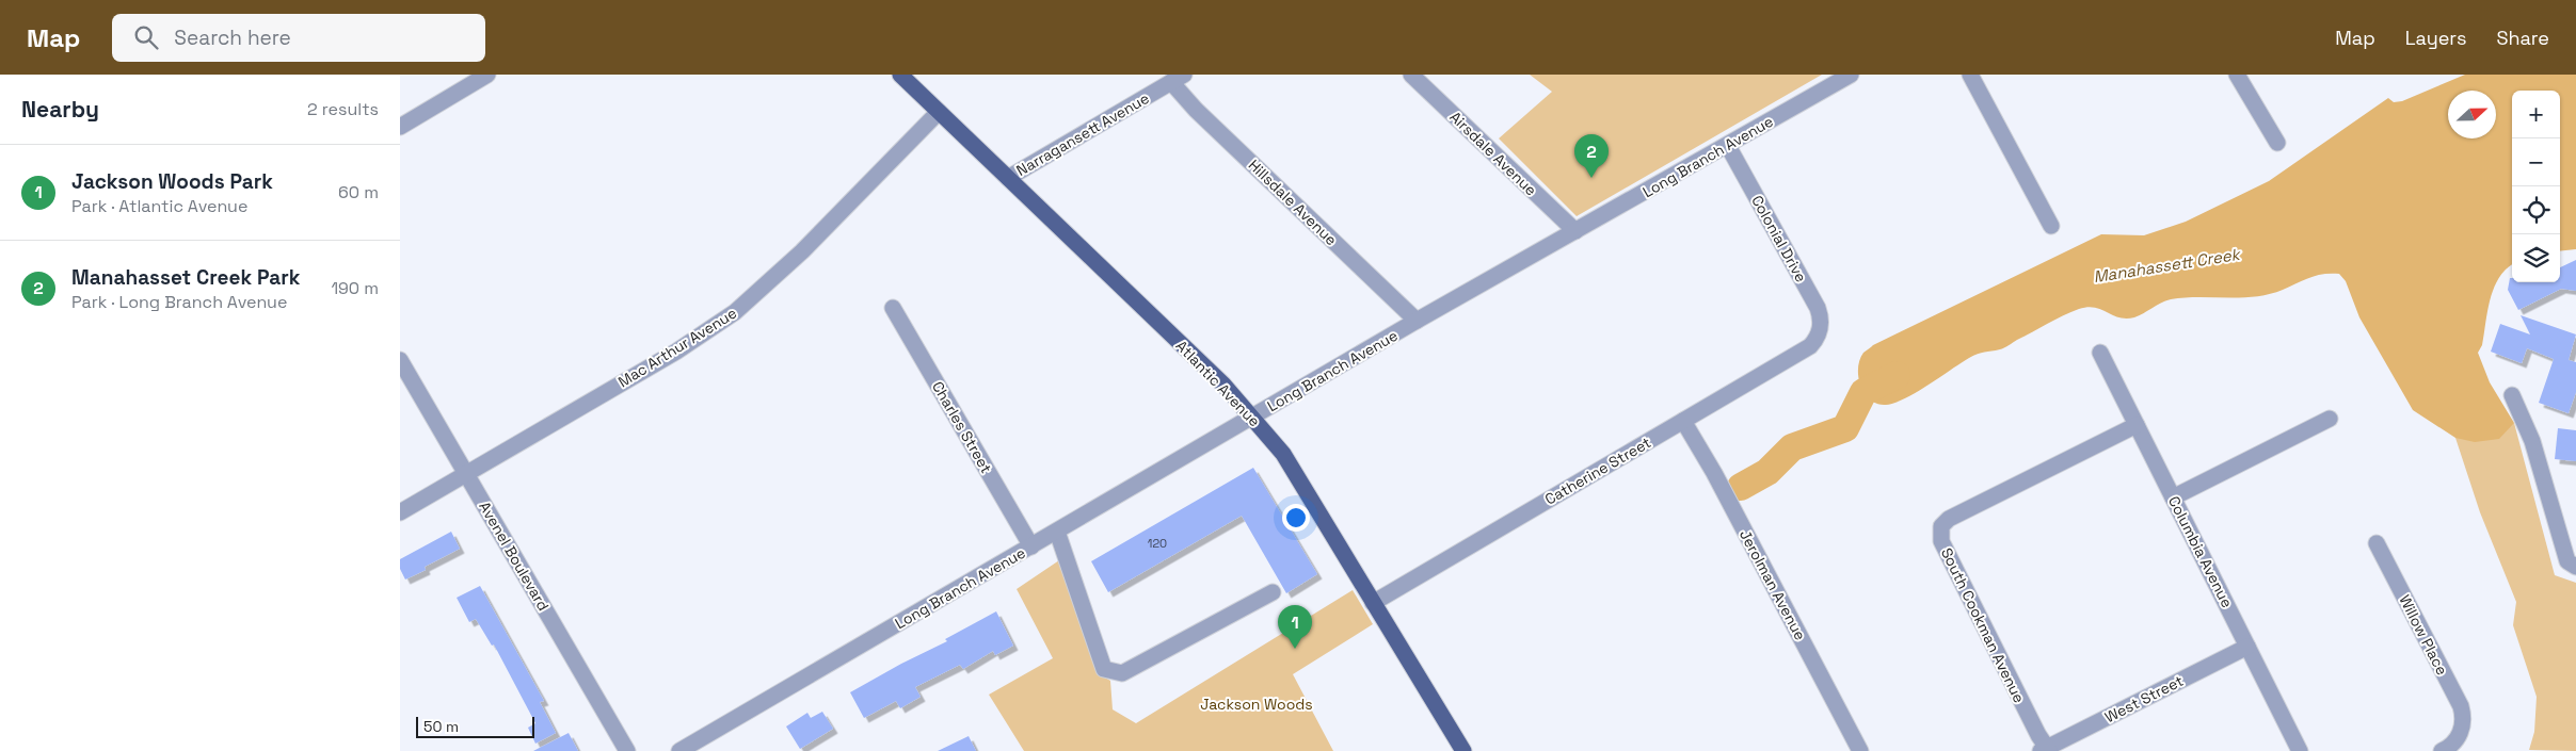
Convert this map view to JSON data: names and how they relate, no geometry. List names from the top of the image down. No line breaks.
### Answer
{"streets":{"main road":["Atlantic Avenue"],"street":["Narragansett Avenue","Airsdale Avenue","Long Branch Avenue","Hillsdale Avenue","Colonial Drive","Mac Arthur Avenue","Charles Street","Catherine Street","Columbia Avenue","Avenel Boulevard","Jerolman Avenue","South Cookman Avenue","Willow Place","West Street"]},"crossings":[["Narragansett Avenue","Hillsdale Avenue"],["Narragansett Avenue","Atlantic Avenue"],["Airsdale Avenue","Long Branch Avenue"],["Long Branch Avenue","Hillsdale Avenue"],["Long Branch Avenue","Colonial Drive"],["Long Branch Avenue","Atlantic Avenue"],["Long Branch Avenue","Charles Street"],["Colonial Drive","Catherine Street"],["Mac Arthur Avenue","Atlantic Avenue"],["Mac Arthur Avenue","Avenel Boulevard"],["Atlantic Avenue","Catherine Street"],["Catherine Street","Jerolman Avenue"],["Columbia Avenue","South Cookman Avenue"],["Columbia Avenue","West Street"],["South Cookman Avenue","West Street"]],"water":["Manahassett Creek"],"parks":["Jackson Woods"],"house_numbers":["120"],"scale_bar":"50 m","north":"right","page":{"header":"Map","search":"Search here","nav":["Map","Layers","Share"],"heading":["Nearby","2 results"],"map_buttons":["+","−"],"pins":["2","1"],"list":[{"mark":"1","name":"Jackson Woods Park","note":"Park · Atlantic Avenue","value":"60 m"},{"mark":"2","name":"Manahasset Creek Park","note":"Park · Long Branch Avenue","value":"190 m"}],"scale":"50 m"}}
